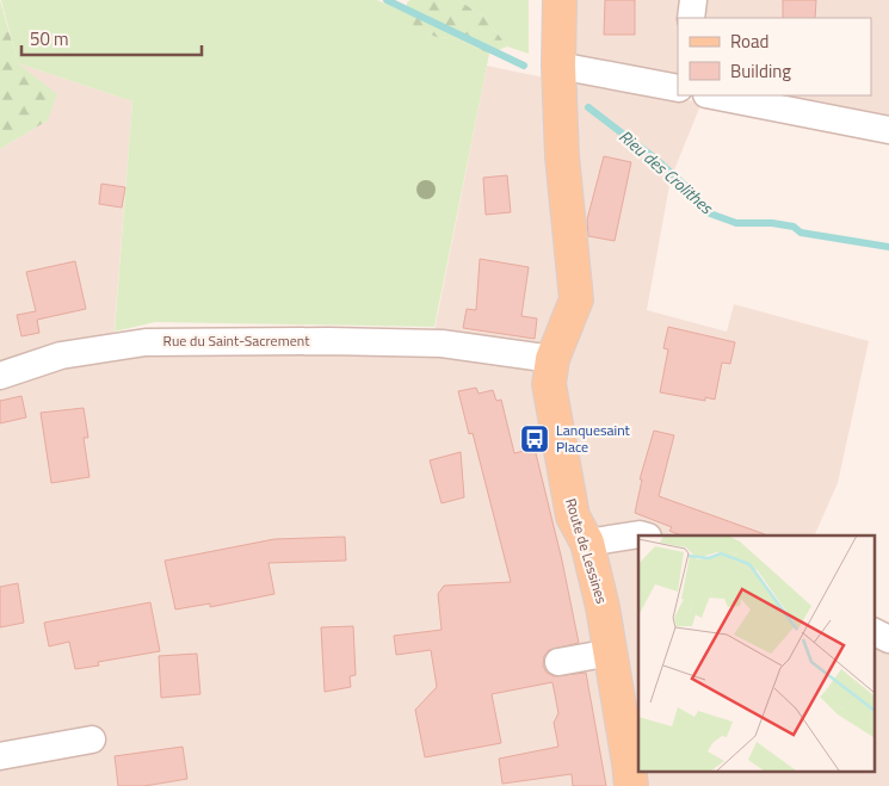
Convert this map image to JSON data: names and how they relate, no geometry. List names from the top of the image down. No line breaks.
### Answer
{"streets":{"main road":["Route de Lessines"],"street":["Rue du Saint-Sacrement"]},"crossings":[["Rue du Saint-Sacrement","Route de Lessines"]],"water":["Rieu des Crolithes"],"places":{"bus stop":["Lanquesaint Place"]},"legend":["Road","Building"],"scale_bar":"50 m"}
